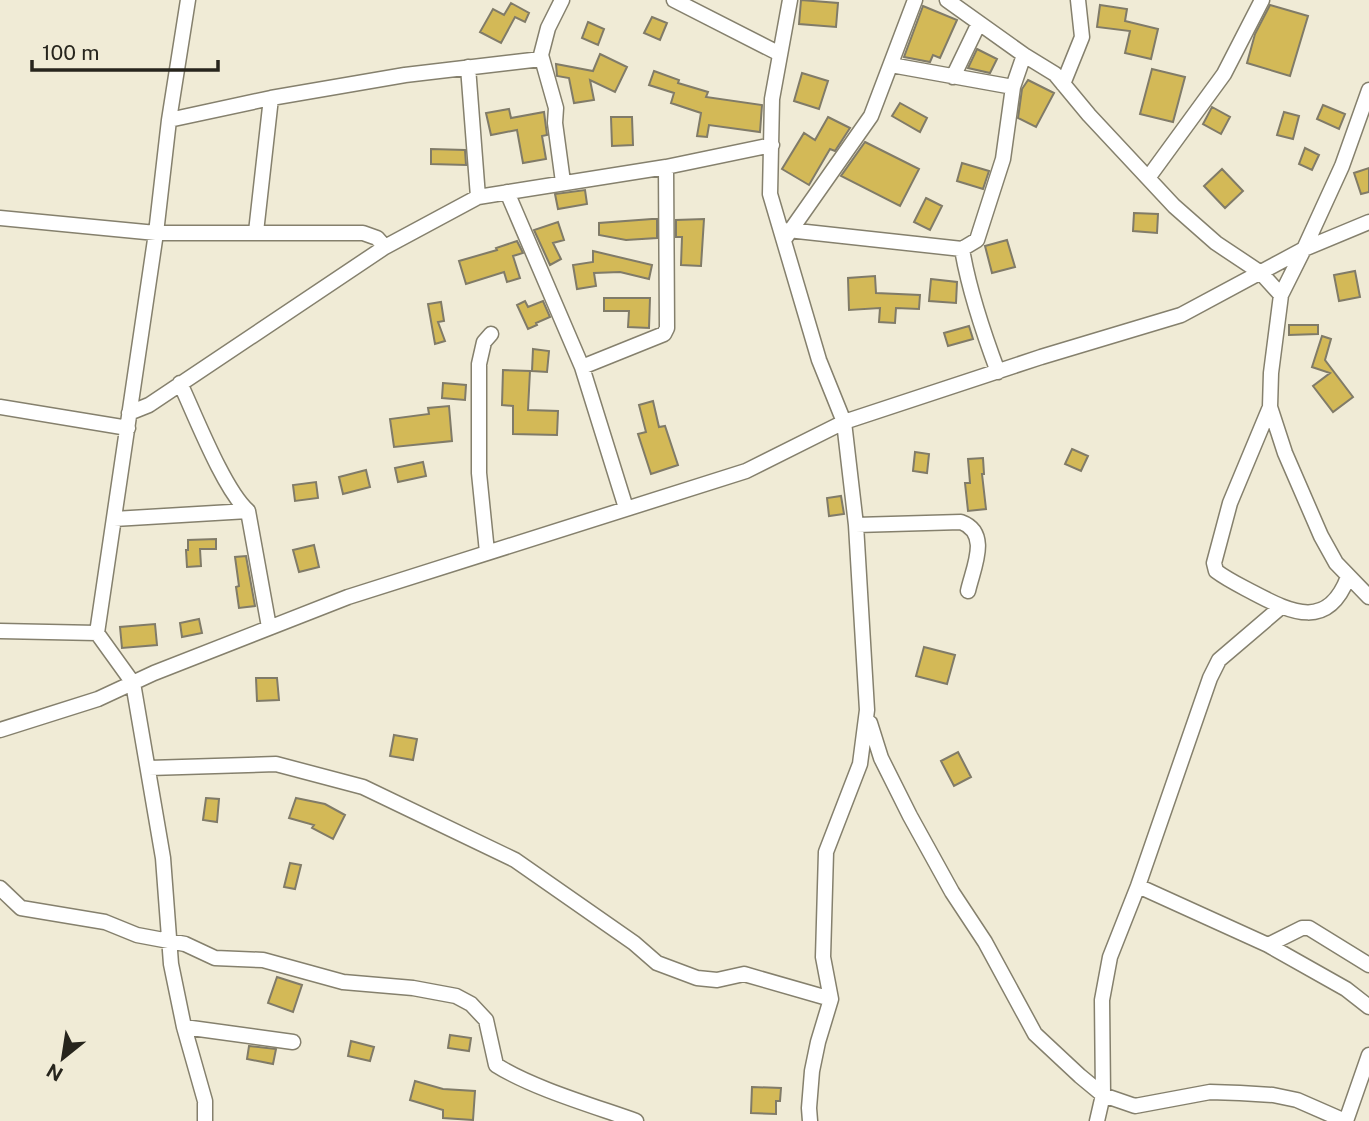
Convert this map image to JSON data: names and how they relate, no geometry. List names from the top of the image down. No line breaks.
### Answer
{"scale_bar":"100 m","north":"bottom left"}
